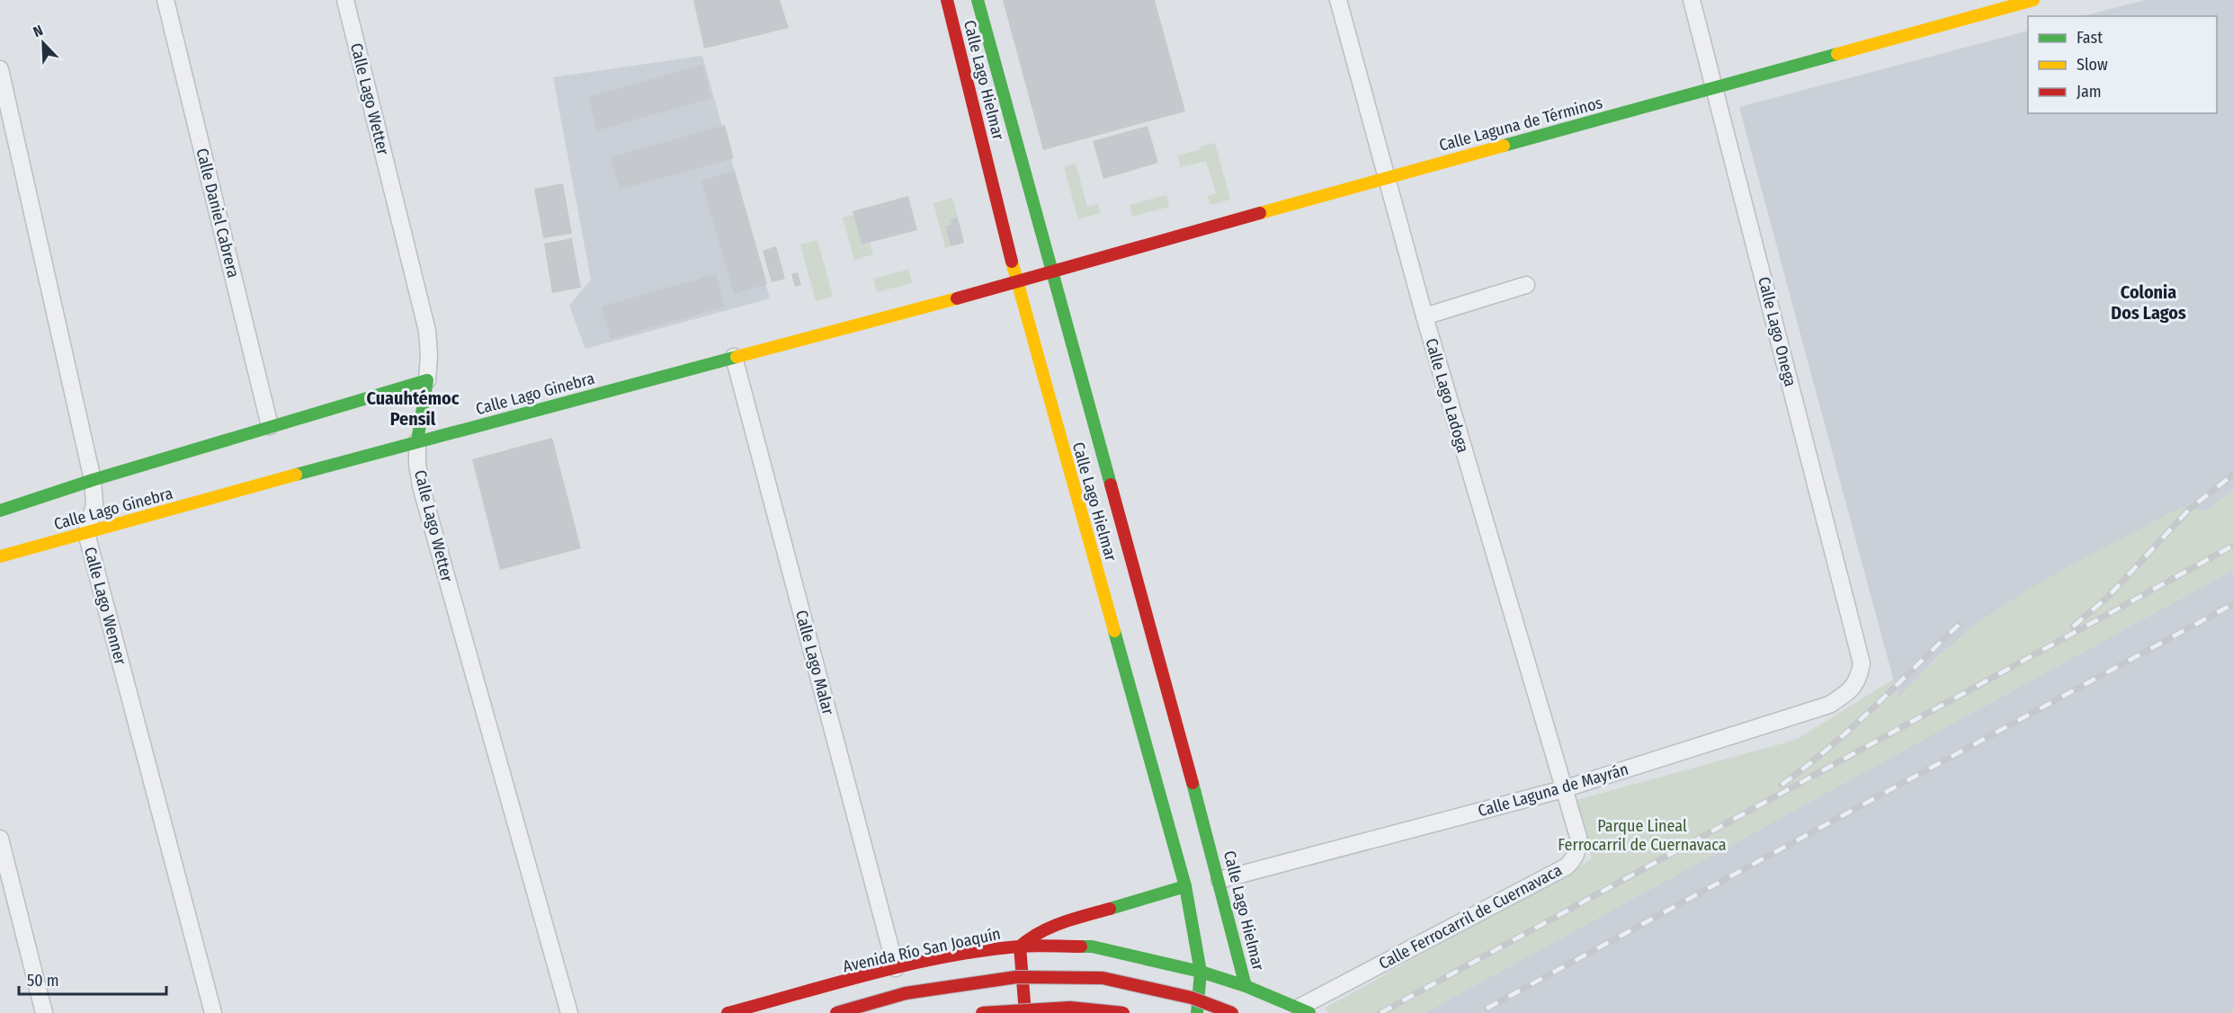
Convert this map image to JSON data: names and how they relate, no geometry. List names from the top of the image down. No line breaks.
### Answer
{"streets":{"main road":["Calle Lago Hielmar","Calle Lago Wetter","Calle Laguna de Términos","Calle Lago Ginebra","Avenida Río San Joaquín"],"street":["Calle Daniel Cabrera","Calle Lago Onega","Calle Lago Ladoga","Calle Lago Wenner","Calle Lago Malar","Calle Laguna de Mayrán","Calle Ferrocarril de Cuernavaca"]},"crossings":[["Calle Lago Hielmar","Calle Laguna de Términos"],["Calle Lago Hielmar","Calle Lago Ginebra"],["Calle Lago Hielmar","Calle Laguna de Mayrán"],["Calle Lago Hielmar","Avenida Río San Joaquín"],["Calle Lago Wetter","Calle Lago Ginebra"],["Calle Laguna de Términos","Calle Lago Onega"],["Calle Laguna de Términos","Calle Lago Ginebra"],["Calle Laguna de Términos","Calle Lago Ladoga"],["Calle Daniel Cabrera","Calle Lago Ginebra"],["Calle Lago Onega","Calle Laguna de Mayrán"],["Calle Lago Ginebra","Calle Lago Wenner"],["Calle Lago Ginebra","Calle Lago Malar"],["Calle Lago Ladoga","Calle Laguna de Mayrán"],["Calle Lago Ladoga","Calle Ferrocarril de Cuernavaca"],["Calle Lago Malar","Avenida Río San Joaquín"],["Calle Laguna de Mayrán","Calle Ferrocarril de Cuernavaca"],["Calle Ferrocarril de Cuernavaca","Avenida Río San Joaquín"]],"districts":["Colonia Dos Lagos","Cuauhtémoc Pensil"],"parks":["Parque Lineal Ferrocarril de Cuernavaca"],"legend":["Fast","Slow","Jam"],"scale_bar":"50 m","north":"top left"}
